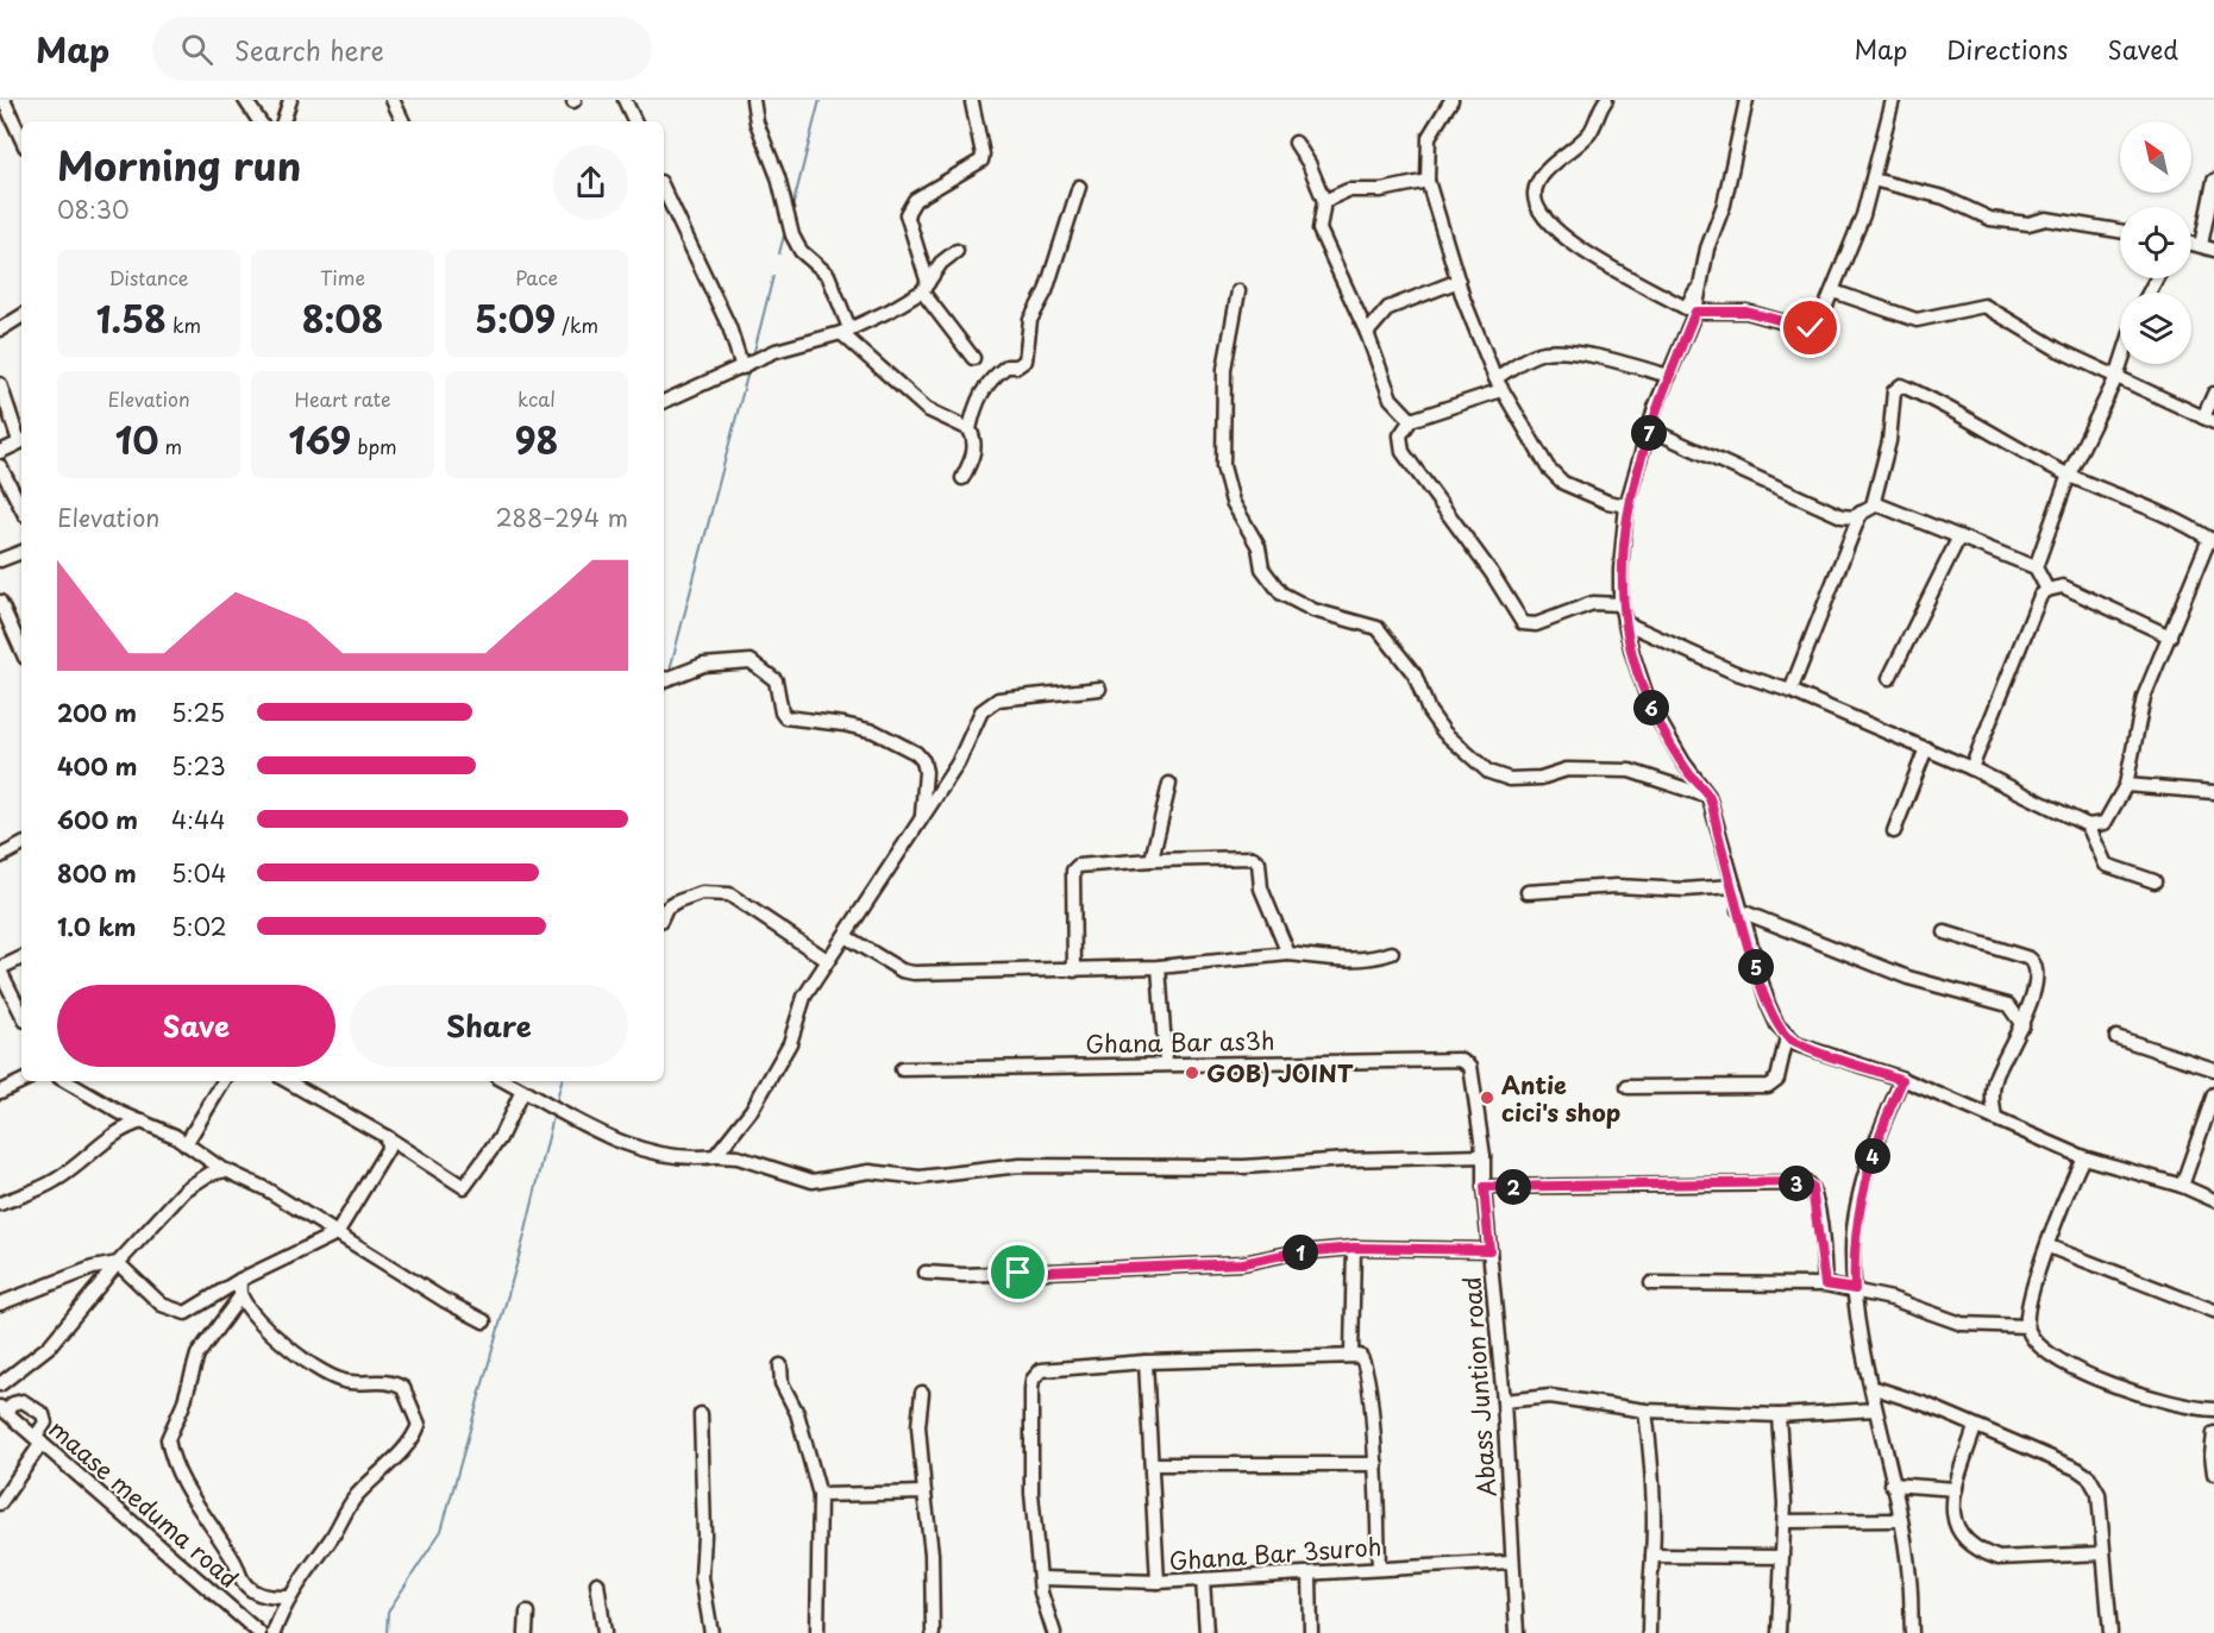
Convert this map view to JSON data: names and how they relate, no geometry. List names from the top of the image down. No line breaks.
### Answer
{"streets":{"street":["Ghana Bar as3h","Abass Juntion road","maase meduma road","Ghana Bar 3suroh"]},"crossings":[["Ghana Bar as3h","Abass Juntion road"],["Abass Juntion road","Ghana Bar 3suroh"]],"places":["GOB) JOINT","Antie cici's shop"],"north":"top left","page":{"header":"Map","search":"Search here","nav":["Map","Directions","Saved"],"heading":["Morning run","08:30"],"stats":[["Distance","1.58 km"],["Time","8:08"],["Pace","5:09 /km"],["Elevation","10 m"],["Heart rate","169 bpm"],["kcal","98"]],"pins":["7","6","5","4","3","2","1"],"chart":["Elevation","288–294 m"],"list":[{"name":"200 m","note":"5:25"},{"name":"400 m","note":"5:23"},{"name":"600 m","note":"4:44"},{"name":"800 m","note":"5:04"},{"name":"1.0 km","note":"5:02"}],"buttons":["Save","Share"]}}
